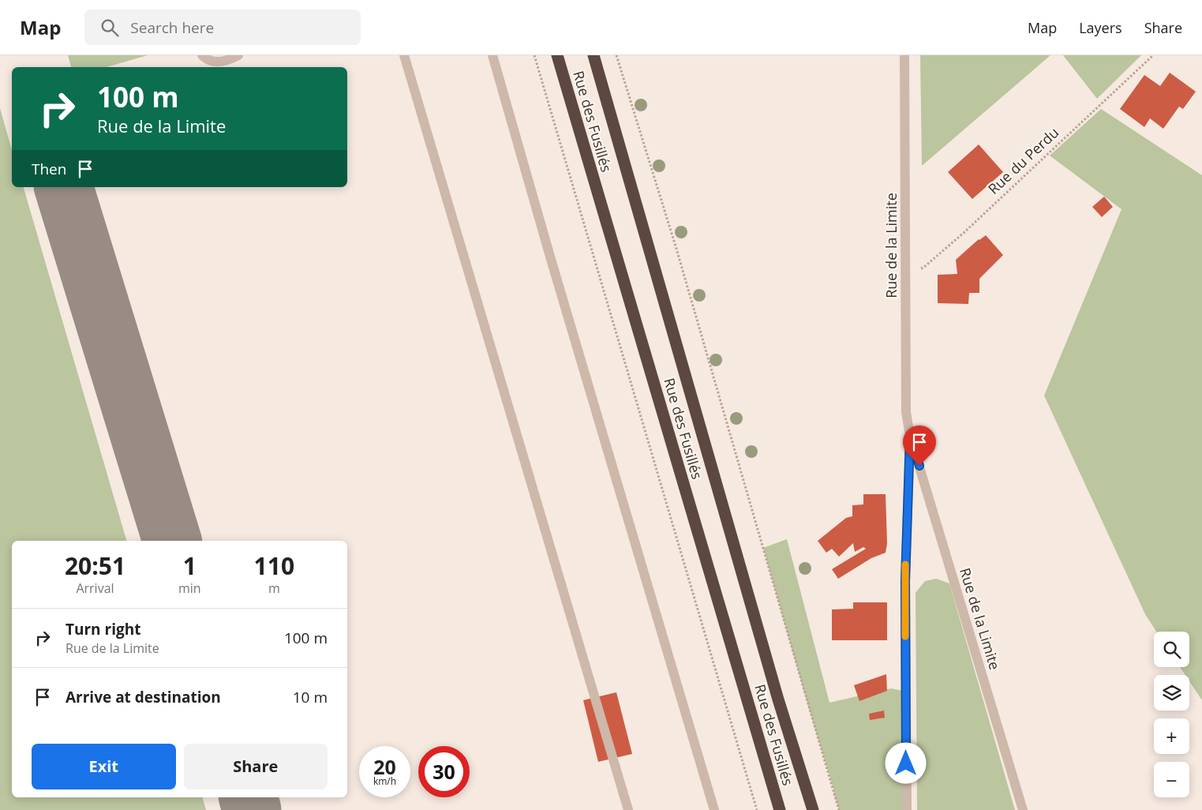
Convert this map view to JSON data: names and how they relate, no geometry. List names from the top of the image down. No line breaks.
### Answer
{"streets":{"highway":["Rue des Fusillés"],"street":["Rue de la Limite"],"path":["Rue du Perdu"]},"crossings":[["Rue du Perdu","Rue de la Limite"]],"page":{"header":"Map","search":"Search here","nav":["Map","Layers","Share"],"turn":["100 m","Rue de la Limite"],"then":"Then","eta":["20:51","Arrival","1","min","110","m"],"list":[{"name":"Turn right","note":"Rue de la Limite","value":"100 m"},{"name":"Arrive at destination","value":"10 m"}],"map_buttons":["+","−"],"buttons":["Exit","Share"],"speed":"20 km/h","limit":"30"}}
